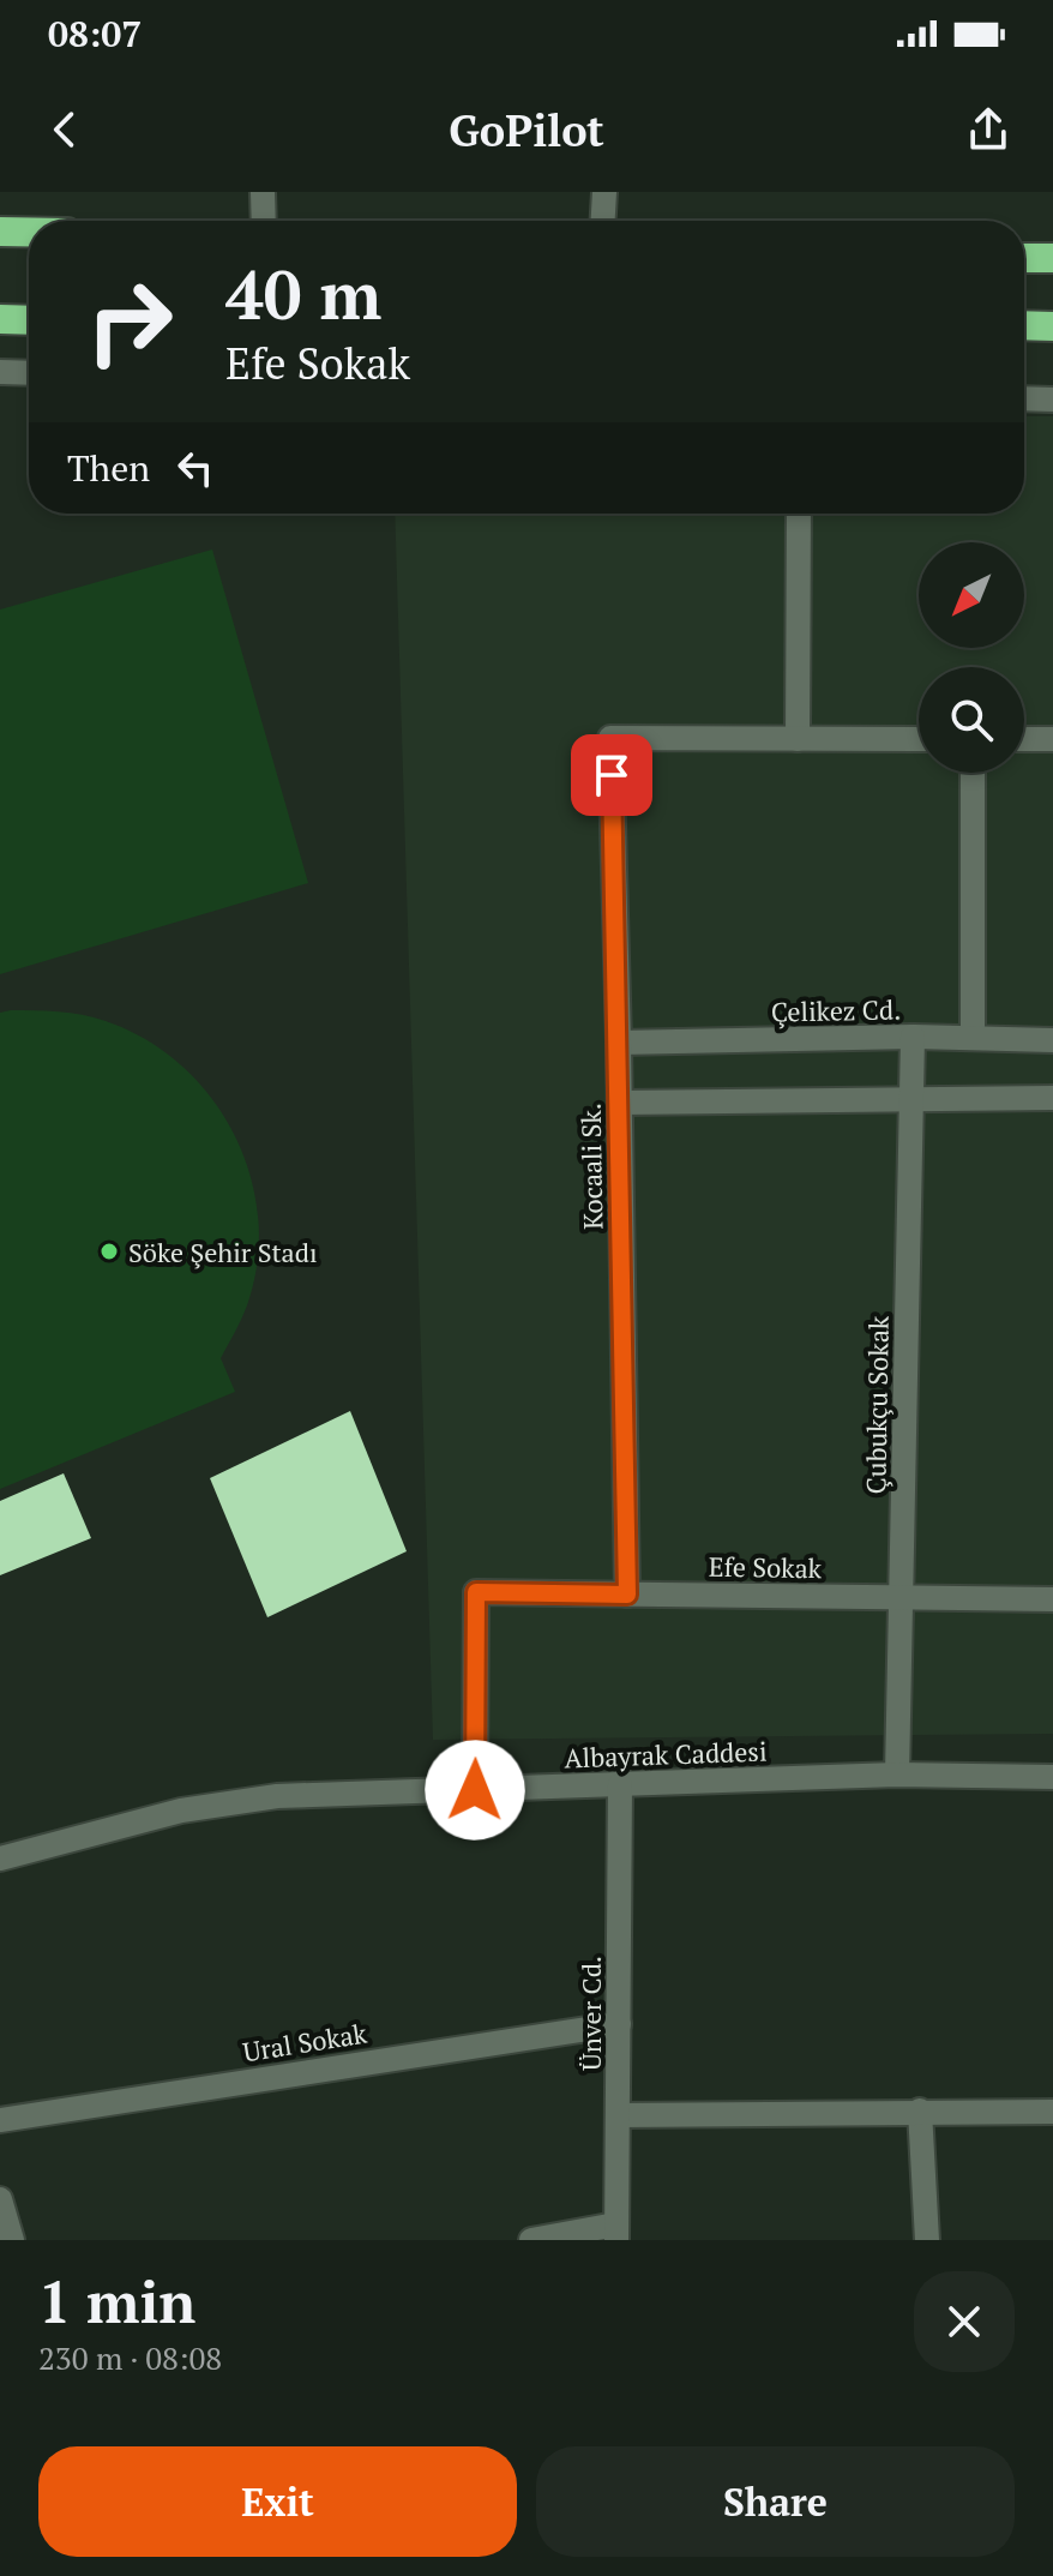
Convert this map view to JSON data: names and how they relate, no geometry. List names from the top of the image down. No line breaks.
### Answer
{"streets":{"street":["Çelikez Cd.","Kocaali Sk.","Çubukçu Sokak","Efe Sokak","Albayrak Caddesi","Ünver Cd.","Ural Sokak"]},"crossings":[["Çelikez Cd.","Kocaali Sk."],["Çelikez Cd.","Çubukçu Sokak"],["Kocaali Sk.","Efe Sokak"],["Çubukçu Sokak","Efe Sokak"],["Çubukçu Sokak","Albayrak Caddesi"],["Efe Sokak","Albayrak Caddesi"],["Albayrak Caddesi","Ünver Cd."],["Ünver Cd.","Ural Sokak"]],"places":["Söke Şehir Stadı"],"north":"bottom left","page":{"status":"08:07","header":"GoPilot","turn":["40 m","Efe Sokak"],"then":"Then","heading":["1 min","230 m · 08:08"],"buttons":["Exit","Share"]}}
